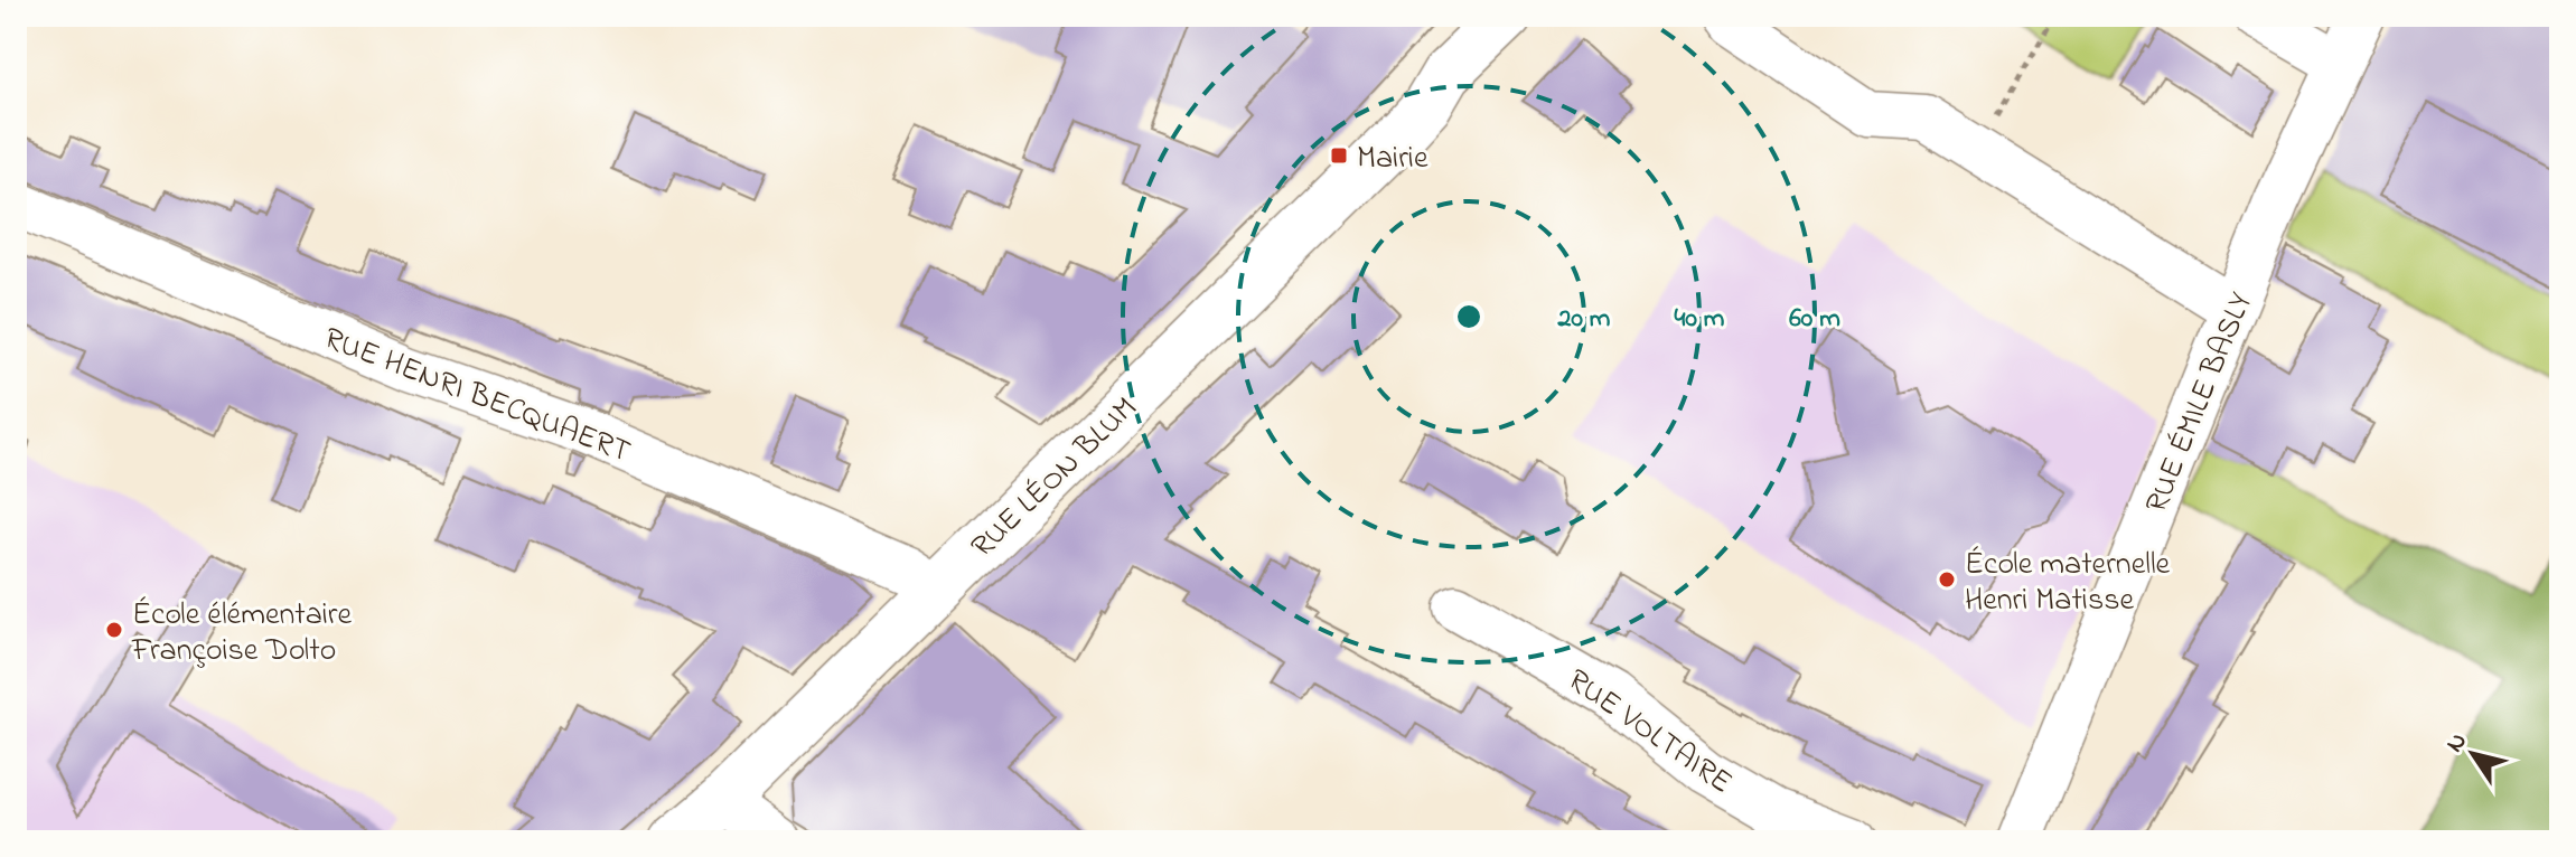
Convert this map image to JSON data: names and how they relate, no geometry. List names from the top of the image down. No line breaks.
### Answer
{"streets":{"street":["RUE HENRI BECQUAERT","RUE ÉMILE BASLY","RUE LÉON BLUM","RUE VOLTAIRE"]},"crossings":[["RUE HENRI BECQUAERT","RUE LÉON BLUM"]],"places":{"transit":["Mairie"],"other":["École maternelle Henri Matisse","École élémentaire Françoise Dolto"]},"north":"top left","rings":["20 m","40 m","60 m"]}
